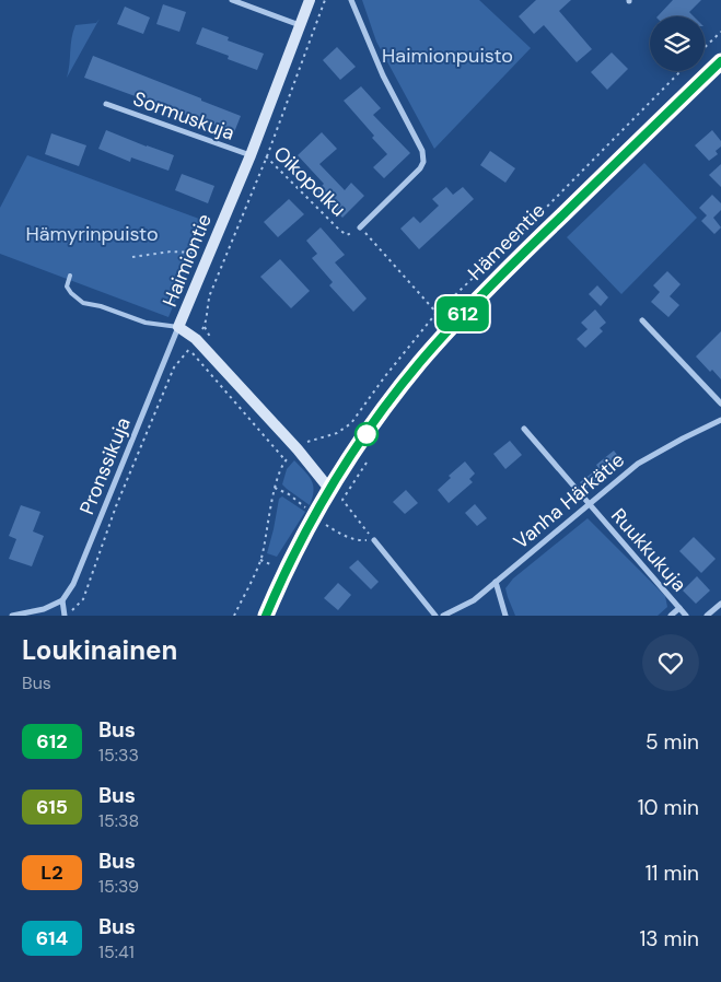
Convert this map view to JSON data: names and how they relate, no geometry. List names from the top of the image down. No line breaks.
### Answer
{"streets":{"highway":["Hämeentie"],"street":["Sormuskuja","Haimiontie","Pronssikuja","Vanha Härkätie","Ruukkukuja"],"path":["Oikopolku"]},"crossings":[["Sormuskuja","Oikopolku"],["Sormuskuja","Haimiontie"],["Oikopolku","Haimiontie"],["Hämeentie","Haimiontie"],["Haimiontie","Pronssikuja"],["Vanha Härkätie","Ruukkukuja"]],"parks":["Haimionpuisto","Hämyrinpuisto"],"lines":["bus line 612"],"page":{"on_map":"612","heading":["Loukinainen","Bus"],"list":[{"mark":"612","name":"Bus","note":"15:33","value":"5 min"},{"mark":"615","name":"Bus","note":"15:38","value":"10 min"},{"mark":"L2","name":"Bus","note":"15:39","value":"11 min"},{"mark":"614","name":"Bus","note":"15:41","value":"13 min"}]}}
